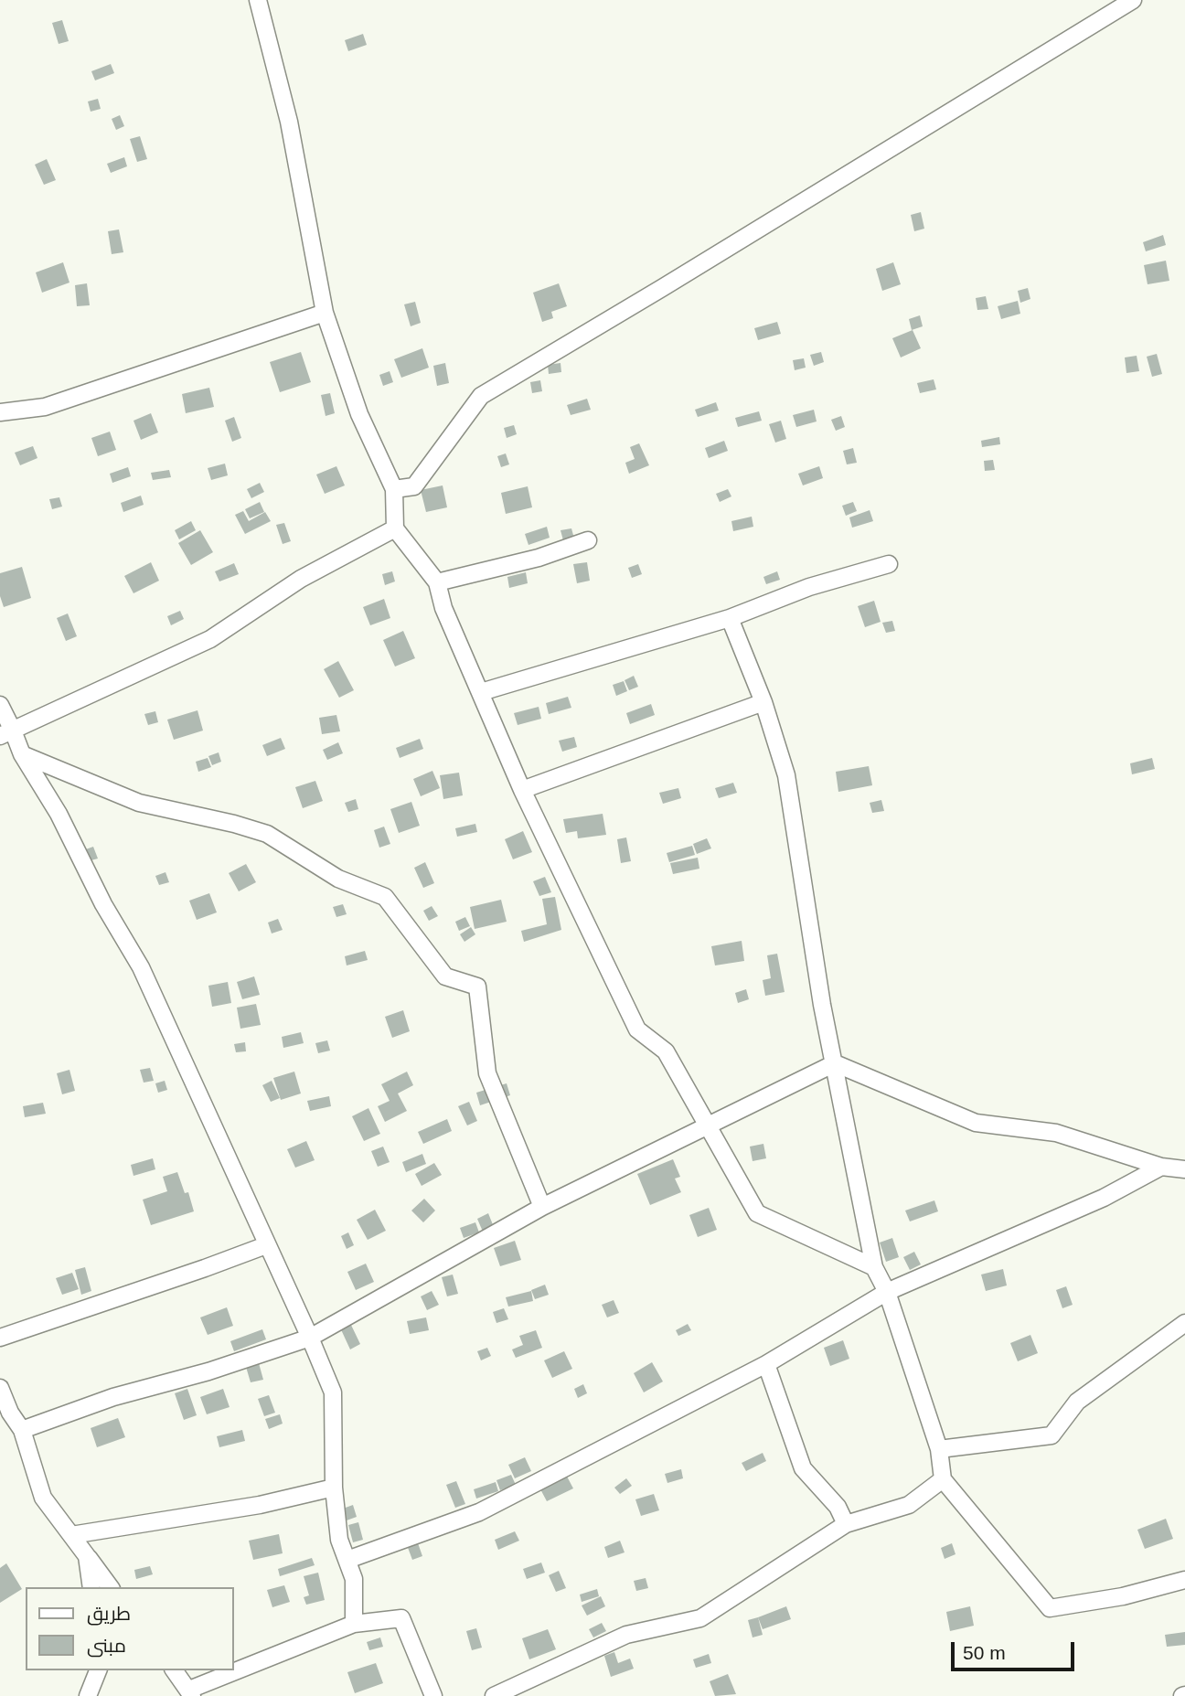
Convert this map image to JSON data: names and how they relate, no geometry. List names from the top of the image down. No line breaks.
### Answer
{"legend":["طريق","مبنى"],"scale_bar":"50 m"}
